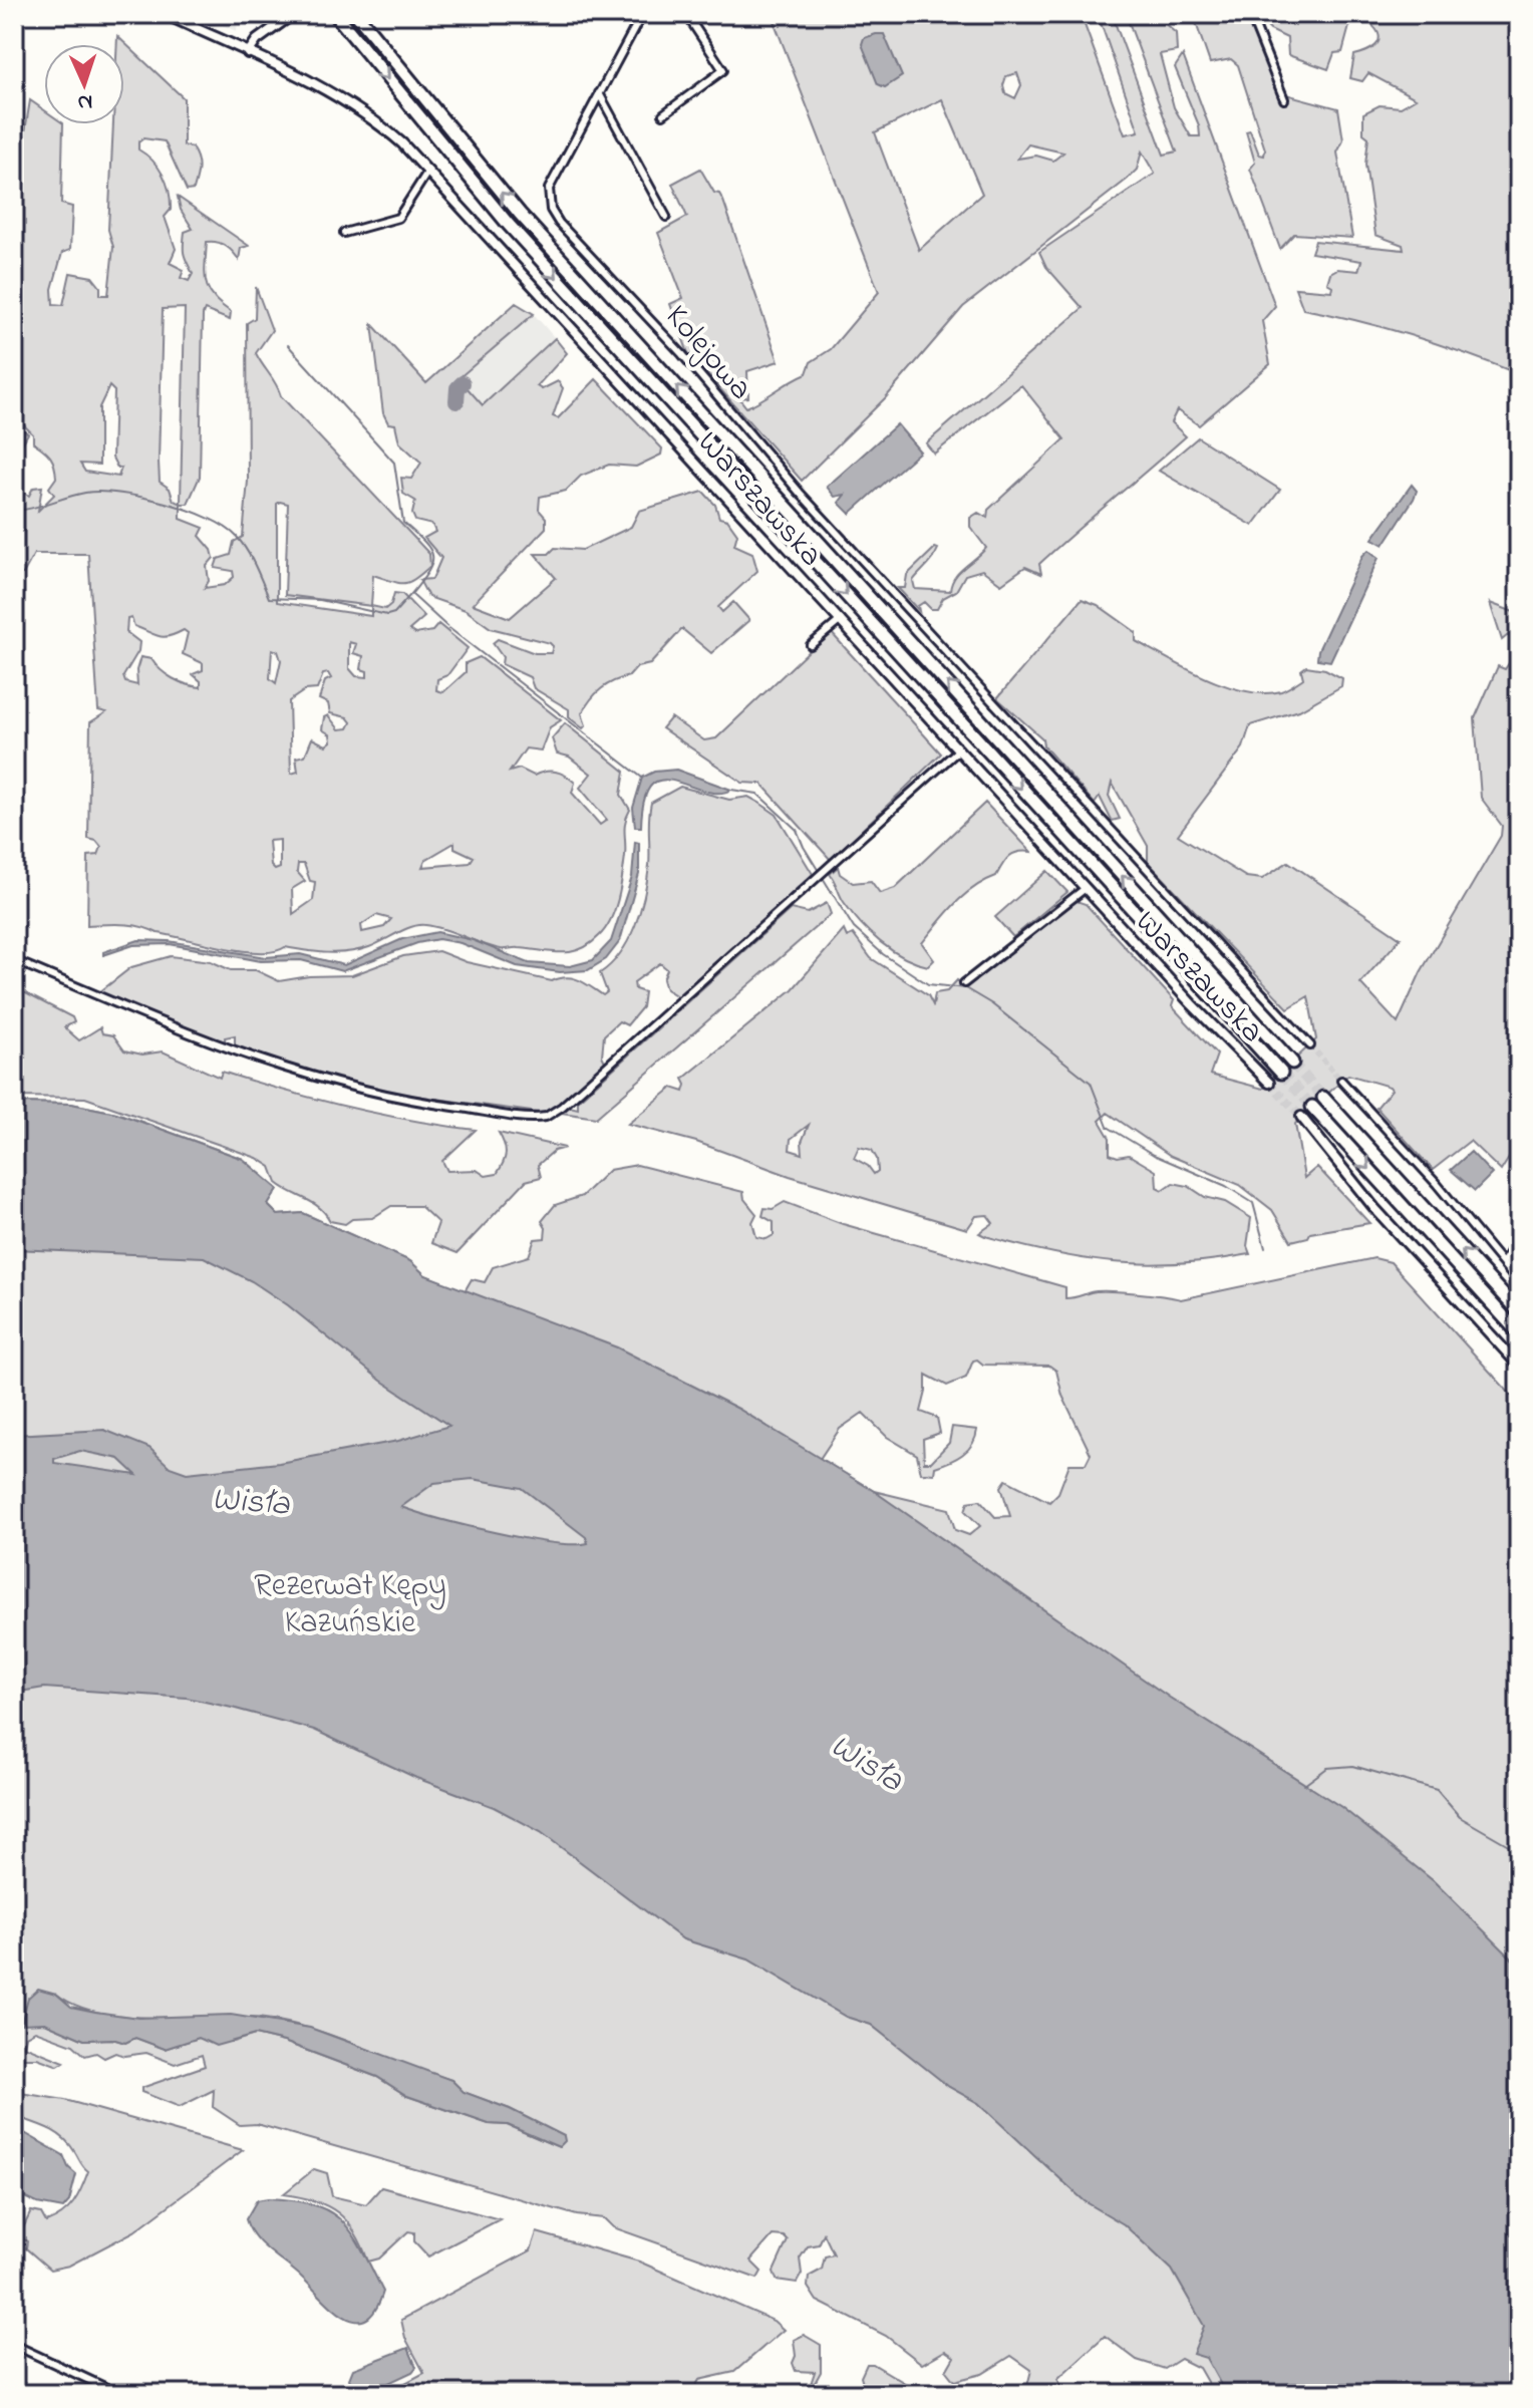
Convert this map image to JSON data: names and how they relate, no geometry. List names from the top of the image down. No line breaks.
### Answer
{"streets":{"street":["Kolejowa","Warszawska"]},"water":["Wisła"],"parks":["Rezerwat Kępy Kazuńskie"],"north":"bottom"}
